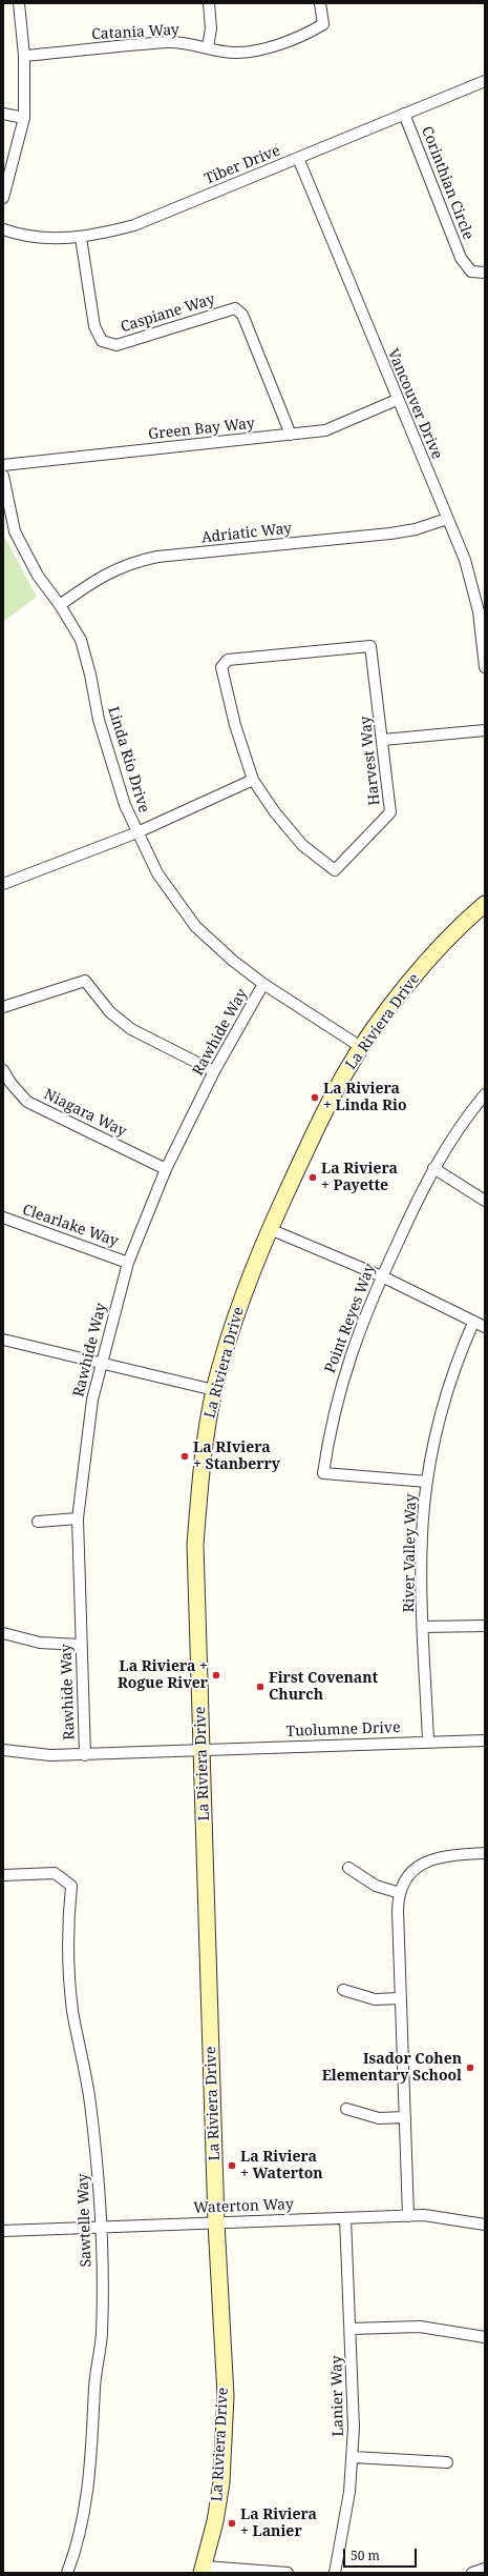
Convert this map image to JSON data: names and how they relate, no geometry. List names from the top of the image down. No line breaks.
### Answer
{"streets":{"street":["Catania Way","Tiber Drive","Corinthian Circle","Caspiane Way","Vancouver Drive","Green Bay Way","Adriatic Way","Linda Rio Drive","Harvest Way","La Riviera Drive","Rawhide Way","Niagara Way","Clearlake Way","Point Reyes Way","River Valley Way","Tuolumne Drive","Waterton Way","Sawtelle Way","Lanier Way"]},"crossings":[["Tiber Drive","Corinthian Circle"],["Tiber Drive","Caspiane Way"],["Tiber Drive","Vancouver Drive"],["Caspiane Way","Green Bay Way"],["Vancouver Drive","Green Bay Way"],["Vancouver Drive","Adriatic Way"],["Adriatic Way","Linda Rio Drive"],["Linda Rio Drive","La Riviera Drive"],["Linda Rio Drive","Rawhide Way"],["La Riviera Drive","Tuolumne Drive"],["La Riviera Drive","Waterton Way"],["Rawhide Way","Niagara Way"],["Rawhide Way","Clearlake Way"],["Rawhide Way","Tuolumne Drive"],["Point Reyes Way","River Valley Way"],["River Valley Way","Tuolumne Drive"],["Waterton Way","Sawtelle Way"],["Waterton Way","Lanier Way"]],"places":["La Riviera + Linda Rio","La Riviera + Payette","La RIviera + Stanberry","La Riviera + Rogue River","First Covenant Church","Isador Cohen Elementary School","La Riviera + Waterton","La Riviera + Lanier"],"scale_bar":"50 m"}
